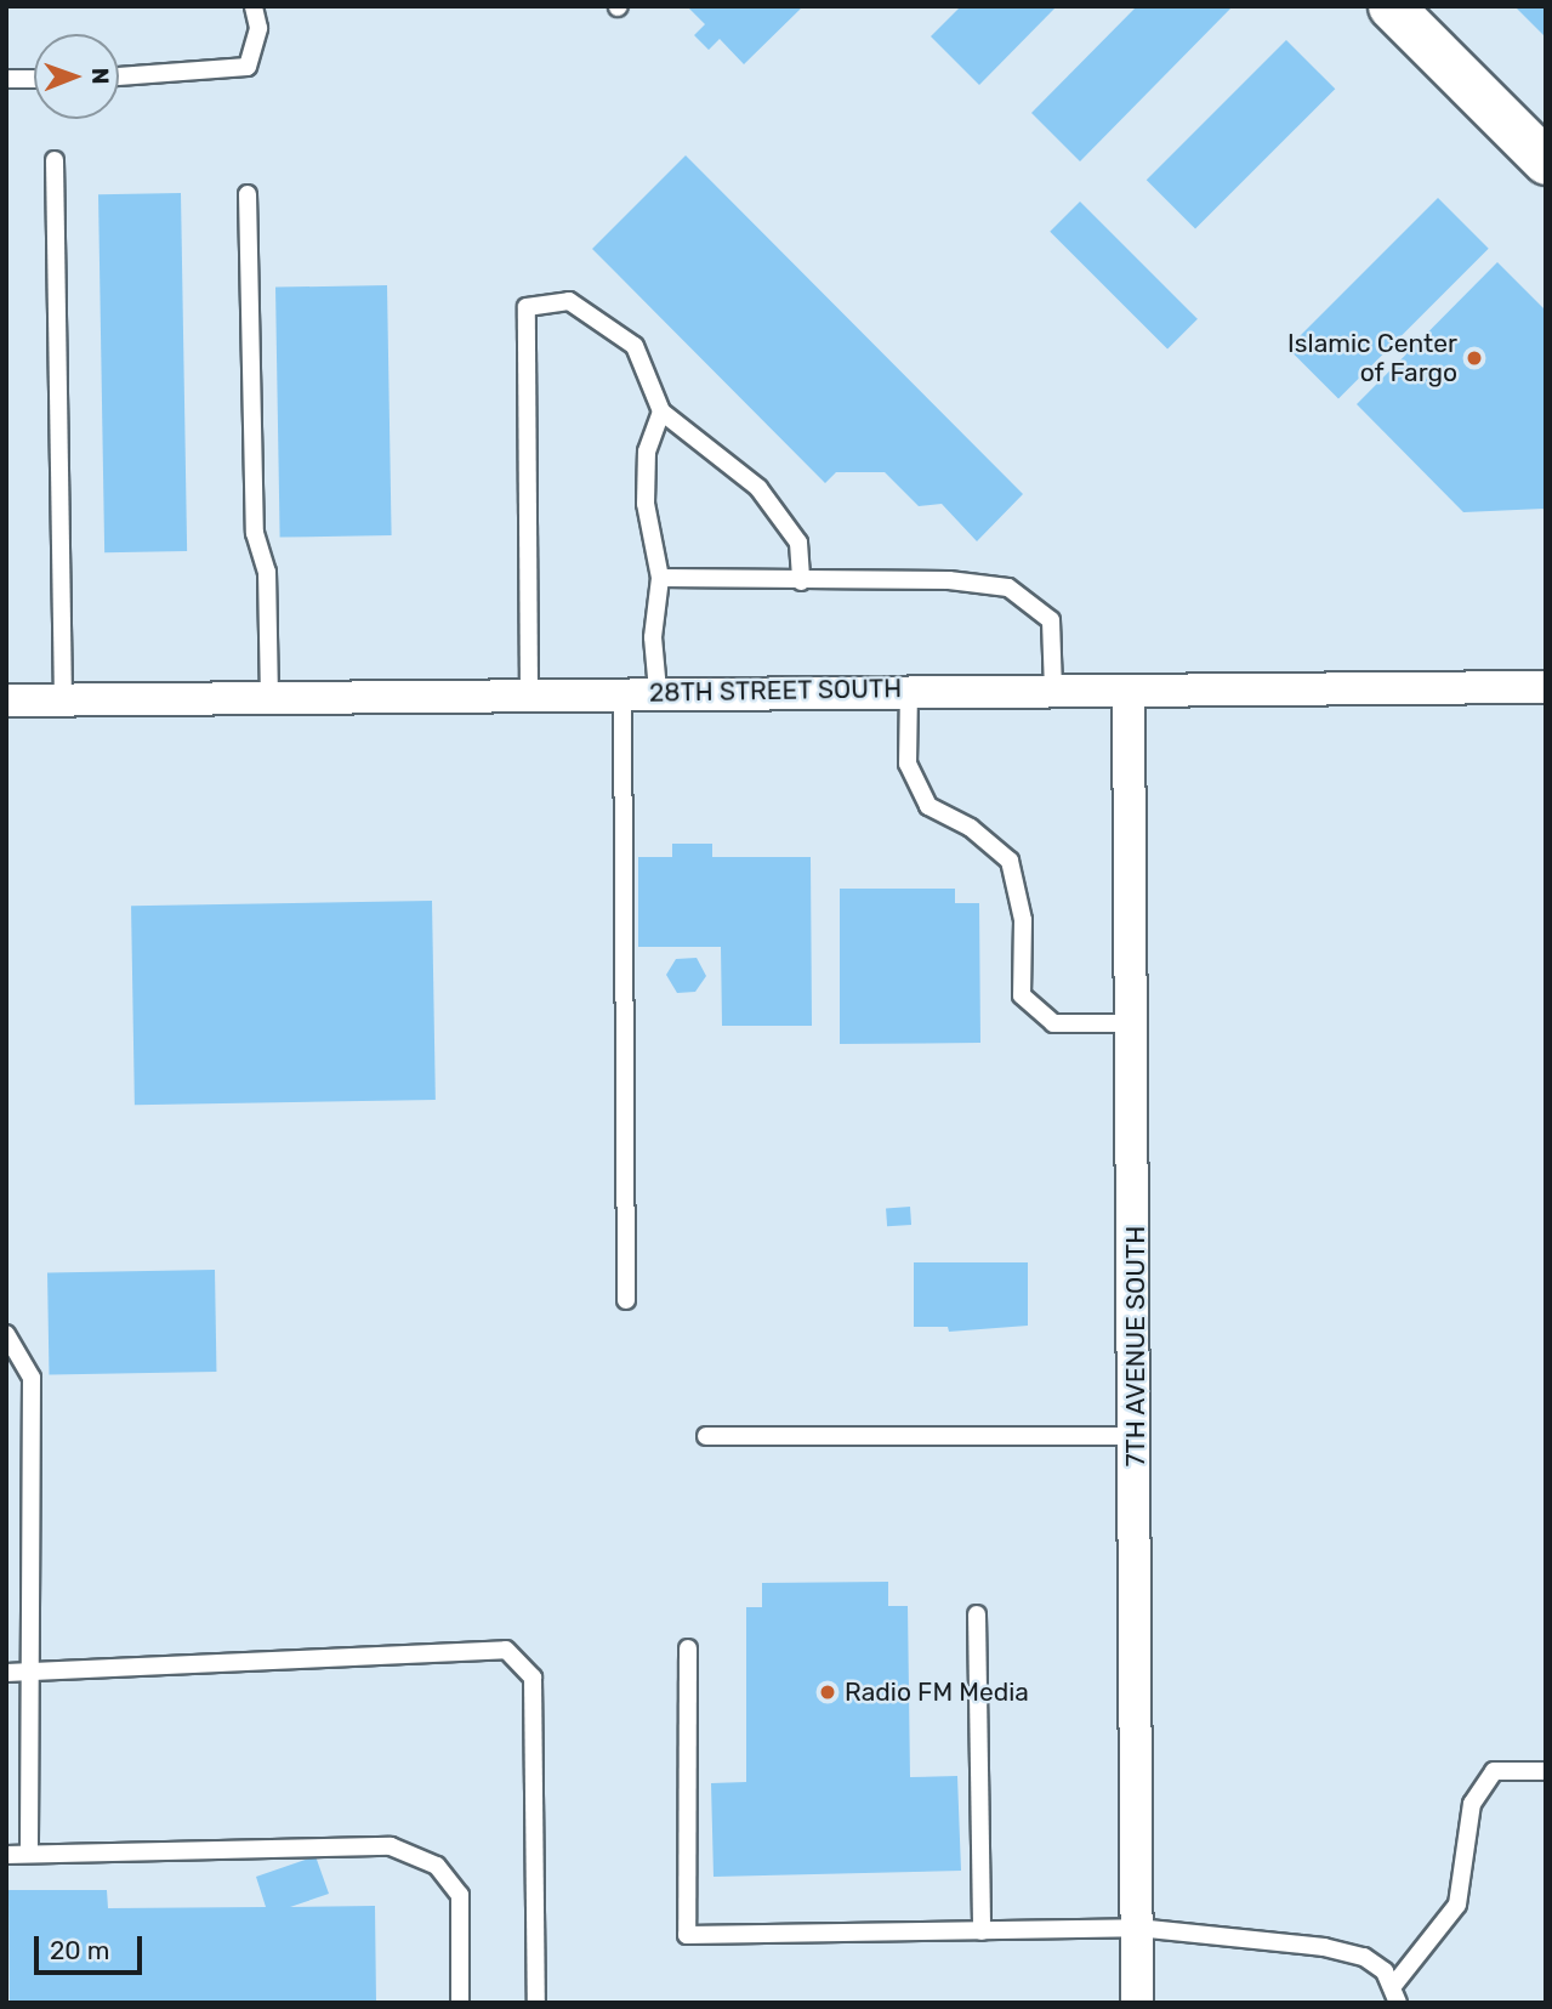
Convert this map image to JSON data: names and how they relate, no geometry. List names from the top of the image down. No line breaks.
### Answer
{"streets":{"street":["28TH STREET SOUTH","7TH AVENUE SOUTH"]},"crossings":[["28TH STREET SOUTH","7TH AVENUE SOUTH"]],"places":["Islamic Center of Fargo","Radio FM Media"],"scale_bar":"20 m","north":"right"}
